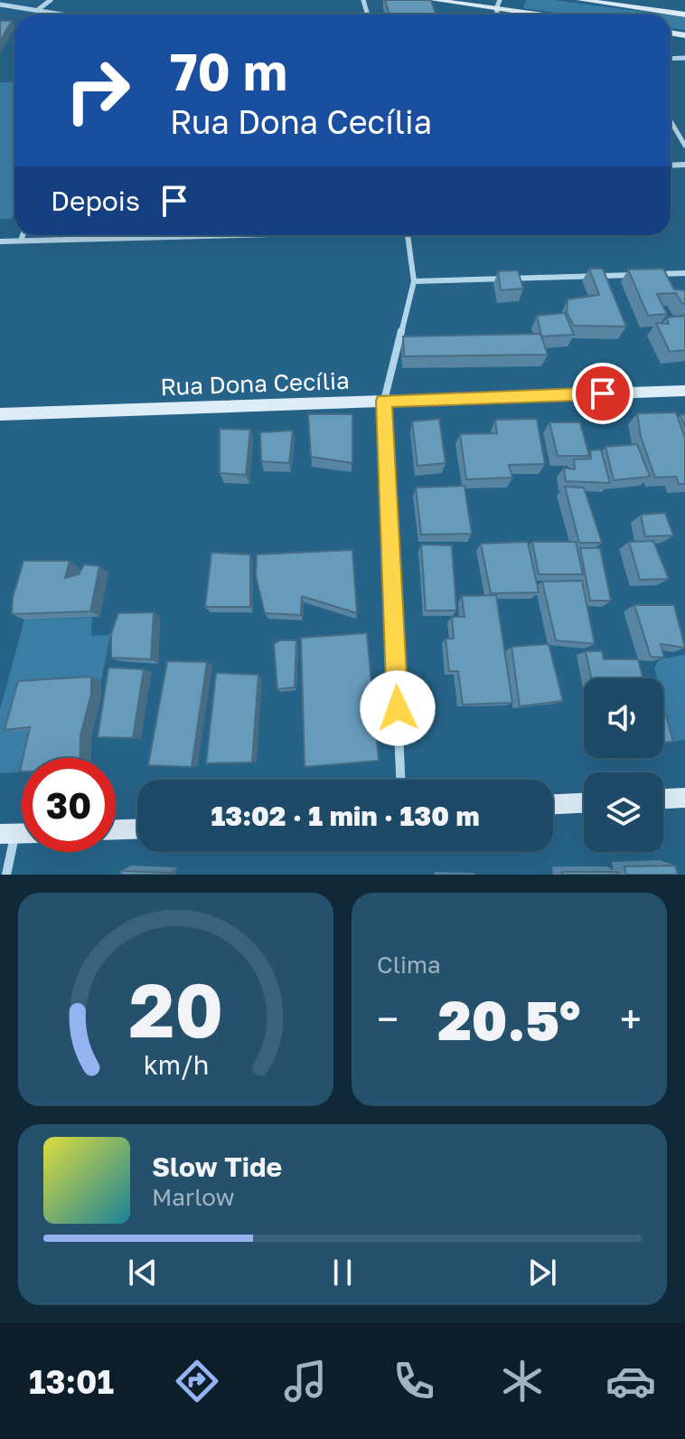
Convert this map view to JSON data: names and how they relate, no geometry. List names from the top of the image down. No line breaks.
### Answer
{"streets":{"street":["Rua Dona Cecília"]},"page":{"turn":["70 m","Rua Dona Cecília"],"then":"Depois","limit":"30","trip":"13:02 · 1 min · 130 m","tile":"Clima","heat":["−","20.5°","+"],"song":["Slow Tide","Marlow"],"tabs":"13:01","gauge":["20","km/h"]}}
